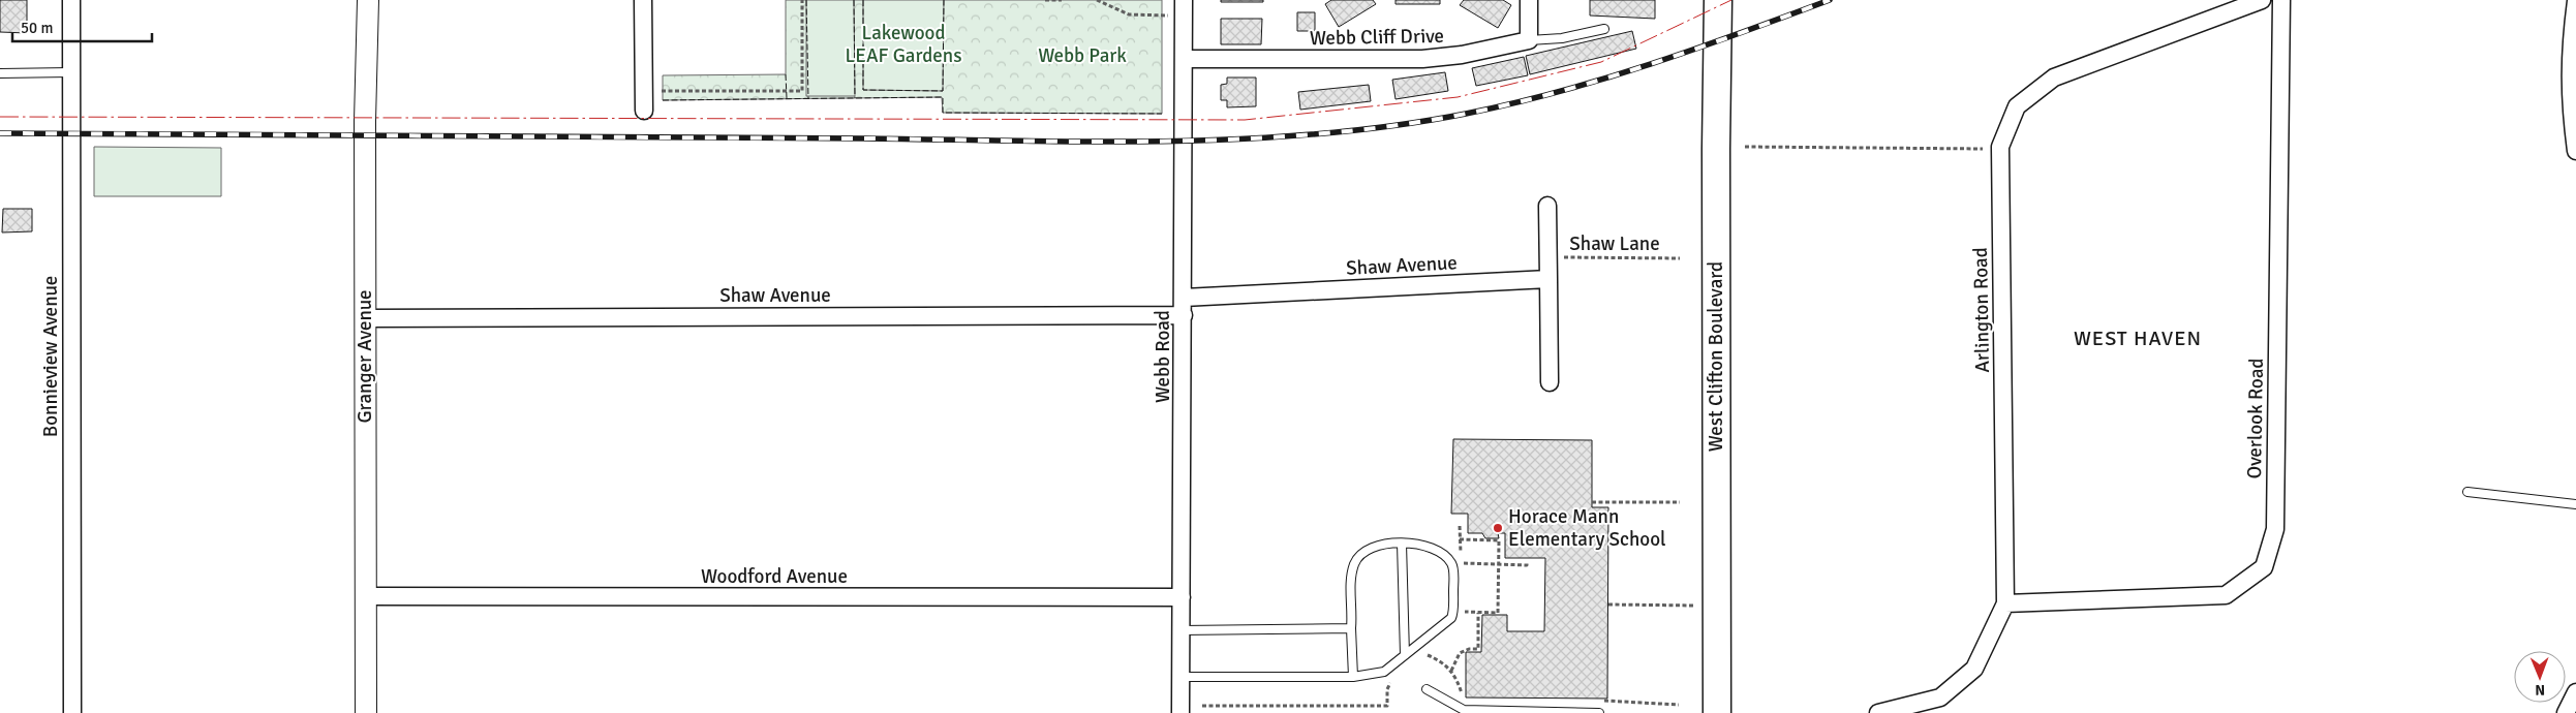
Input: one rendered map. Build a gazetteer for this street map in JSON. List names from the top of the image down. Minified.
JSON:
{"streets":{"main road":["West Clifton Boulevard"],"street":["Webb Cliff Drive","Shaw Avenue","Arlington Road","Bonnieview Avenue","Granger Avenue","Webb Road","Overlook Road","Woodford Avenue"],"path":["Shaw Lane"]},"crossings":[["Webb Cliff Drive","Webb Road"],["Shaw Avenue","Granger Avenue"],["Shaw Avenue","Webb Road"],["Arlington Road","Overlook Road"],["Granger Avenue","Woodford Avenue"],["Webb Road","Woodford Avenue"]],"districts":["WEST HAVEN"],"parks":["Lakewood LEAF Gardens","Webb Park"],"places":["Horace Mann Elementary School"],"scale_bar":"50 m","north":"bottom"}
